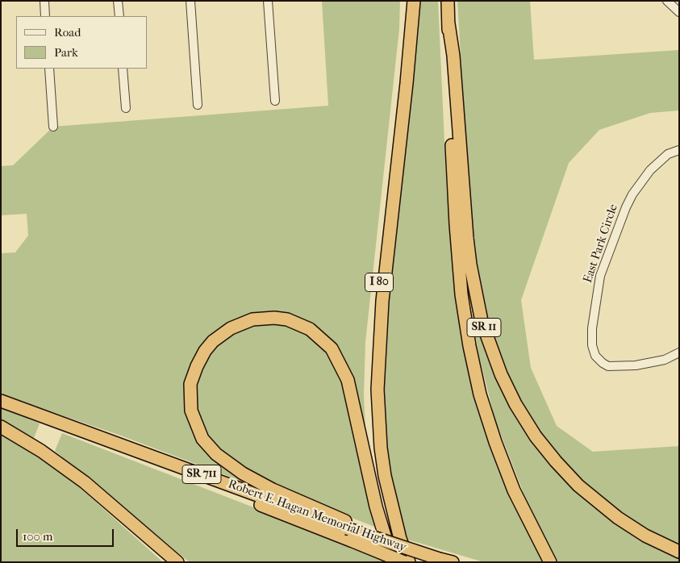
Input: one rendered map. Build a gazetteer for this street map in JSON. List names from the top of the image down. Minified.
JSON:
{"streets":{"highway":["I 80","SR 11","SR 711","Robert E. Hagan Memorial Highway"],"street":["East Park Circle"]},"legend":["Road","Park"],"scale_bar":"100 m"}
